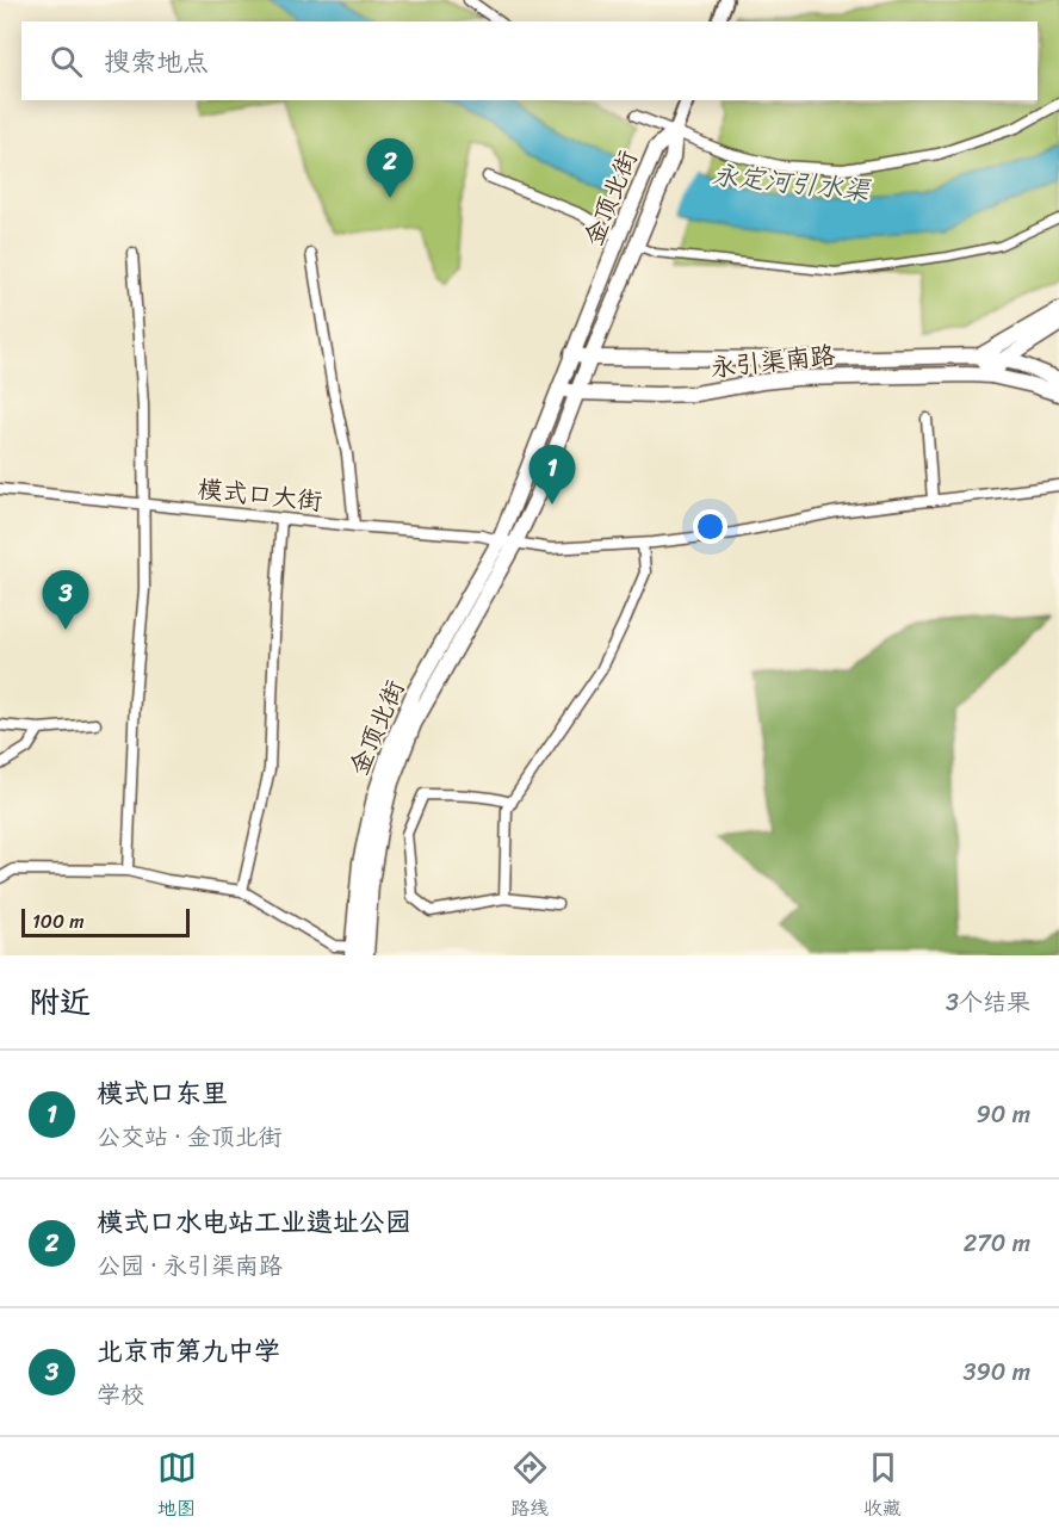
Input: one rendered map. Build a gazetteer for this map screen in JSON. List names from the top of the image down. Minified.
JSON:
{"streets":{"main road":["金顶北街","永引渠南路"],"street":["模式口大街"]},"crossings":[["金顶北街","永引渠南路"],["金顶北街","模式口大街"]],"water":["永定河引水渠"],"scale_bar":"100 m","page":{"search":"搜索地点","pins":["2","1","3"],"scale":"100 m","heading":["附近","3个结果"],"list":[{"mark":"1","name":"模式口东里","note":"公交站 · 金顶北街","value":"90 m"},{"mark":"2","name":"模式口水电站工业遗址公园","note":"公园 · 永引渠南路","value":"270 m"},{"mark":"3","name":"北京市第九中学","note":"学校","value":"390 m"}],"nav":["地图","路线","收藏"]}}
